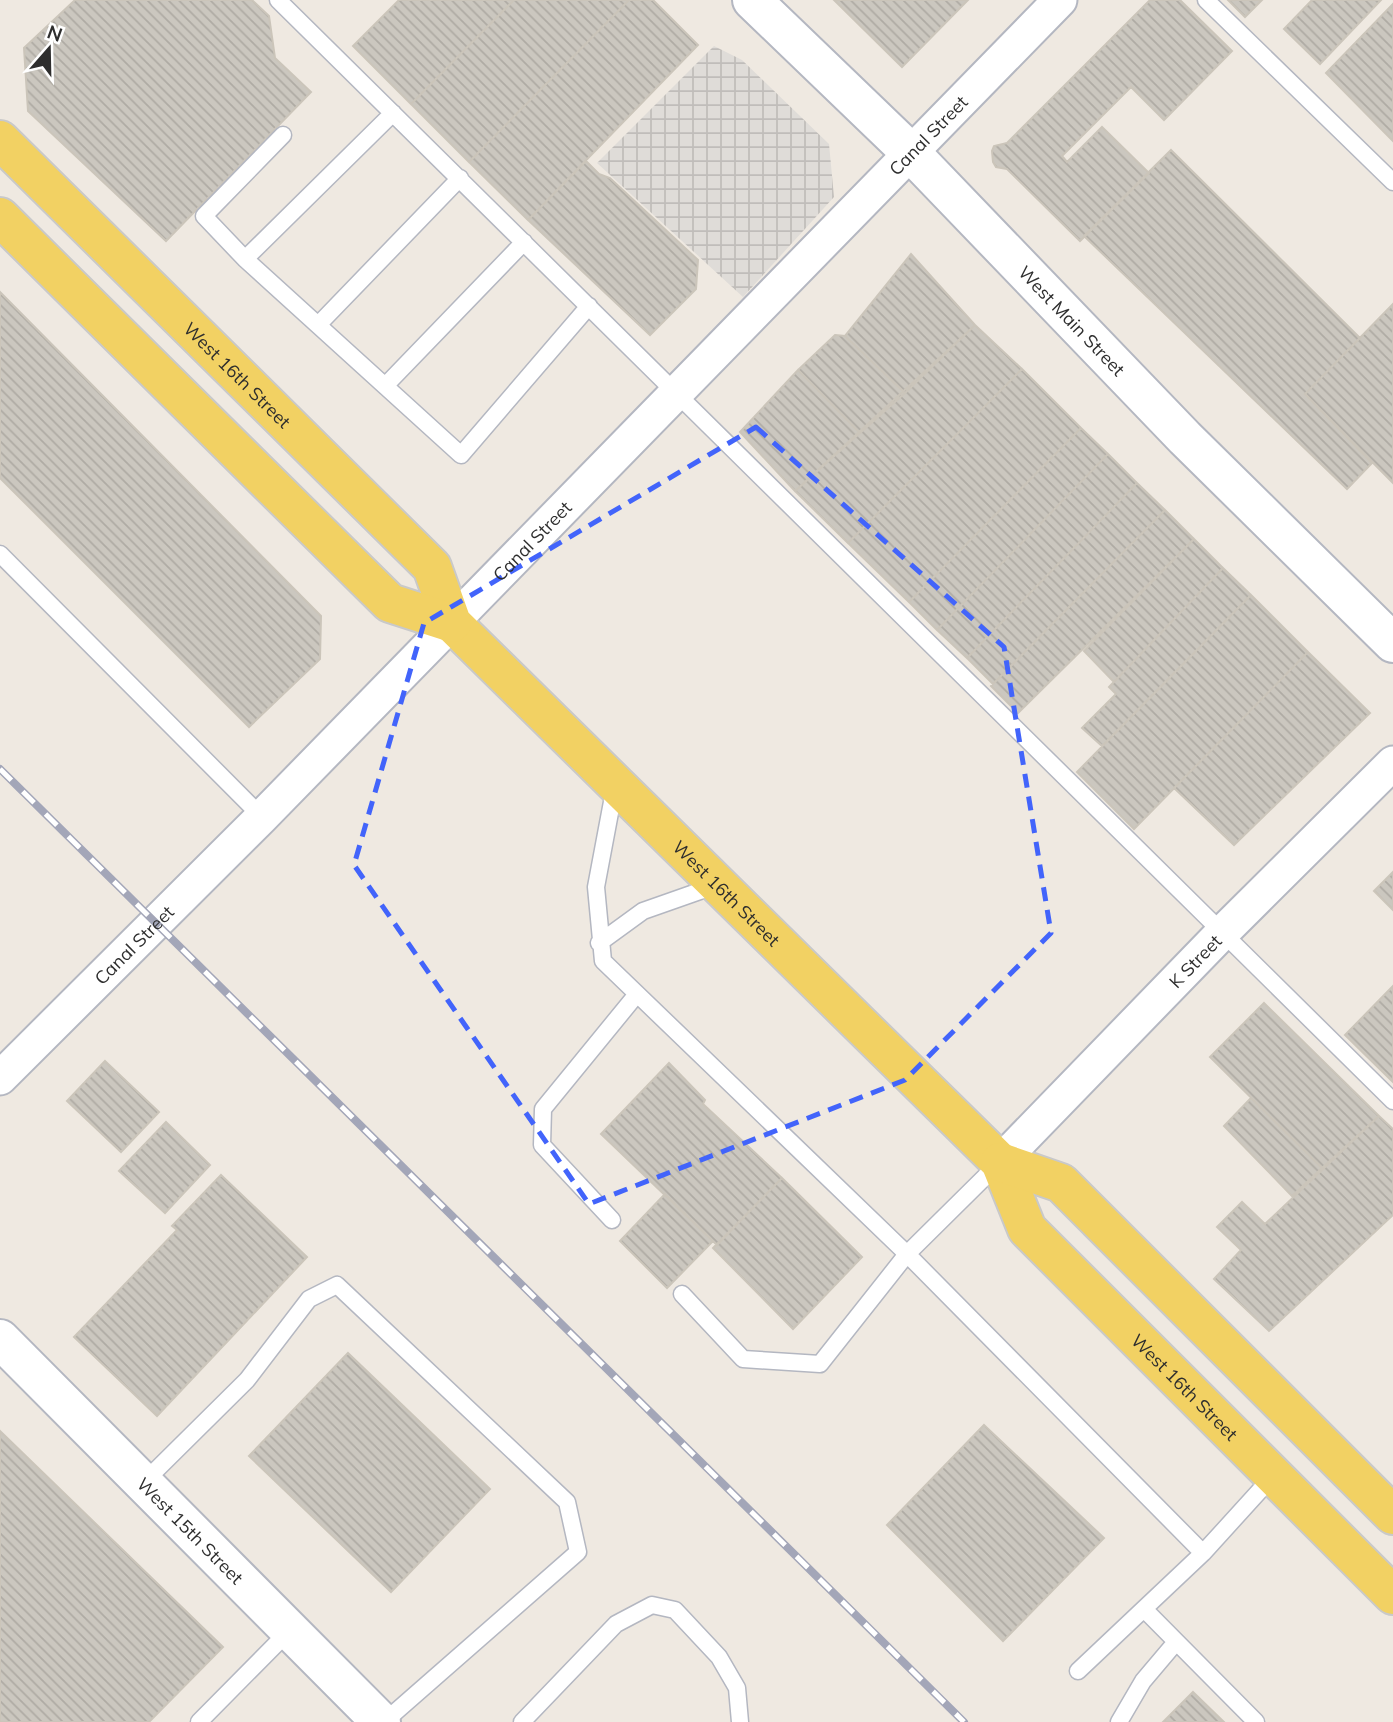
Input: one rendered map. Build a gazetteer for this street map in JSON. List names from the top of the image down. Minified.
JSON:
{"streets":{"main road":["West 16th Street"],"street":["Canal Street","West Main Street","K Street","West 15th Street"]},"crossings":[["Canal Street","West Main Street"],["Canal Street","West 16th Street"],["West 16th Street","K Street"]],"north":"top"}
